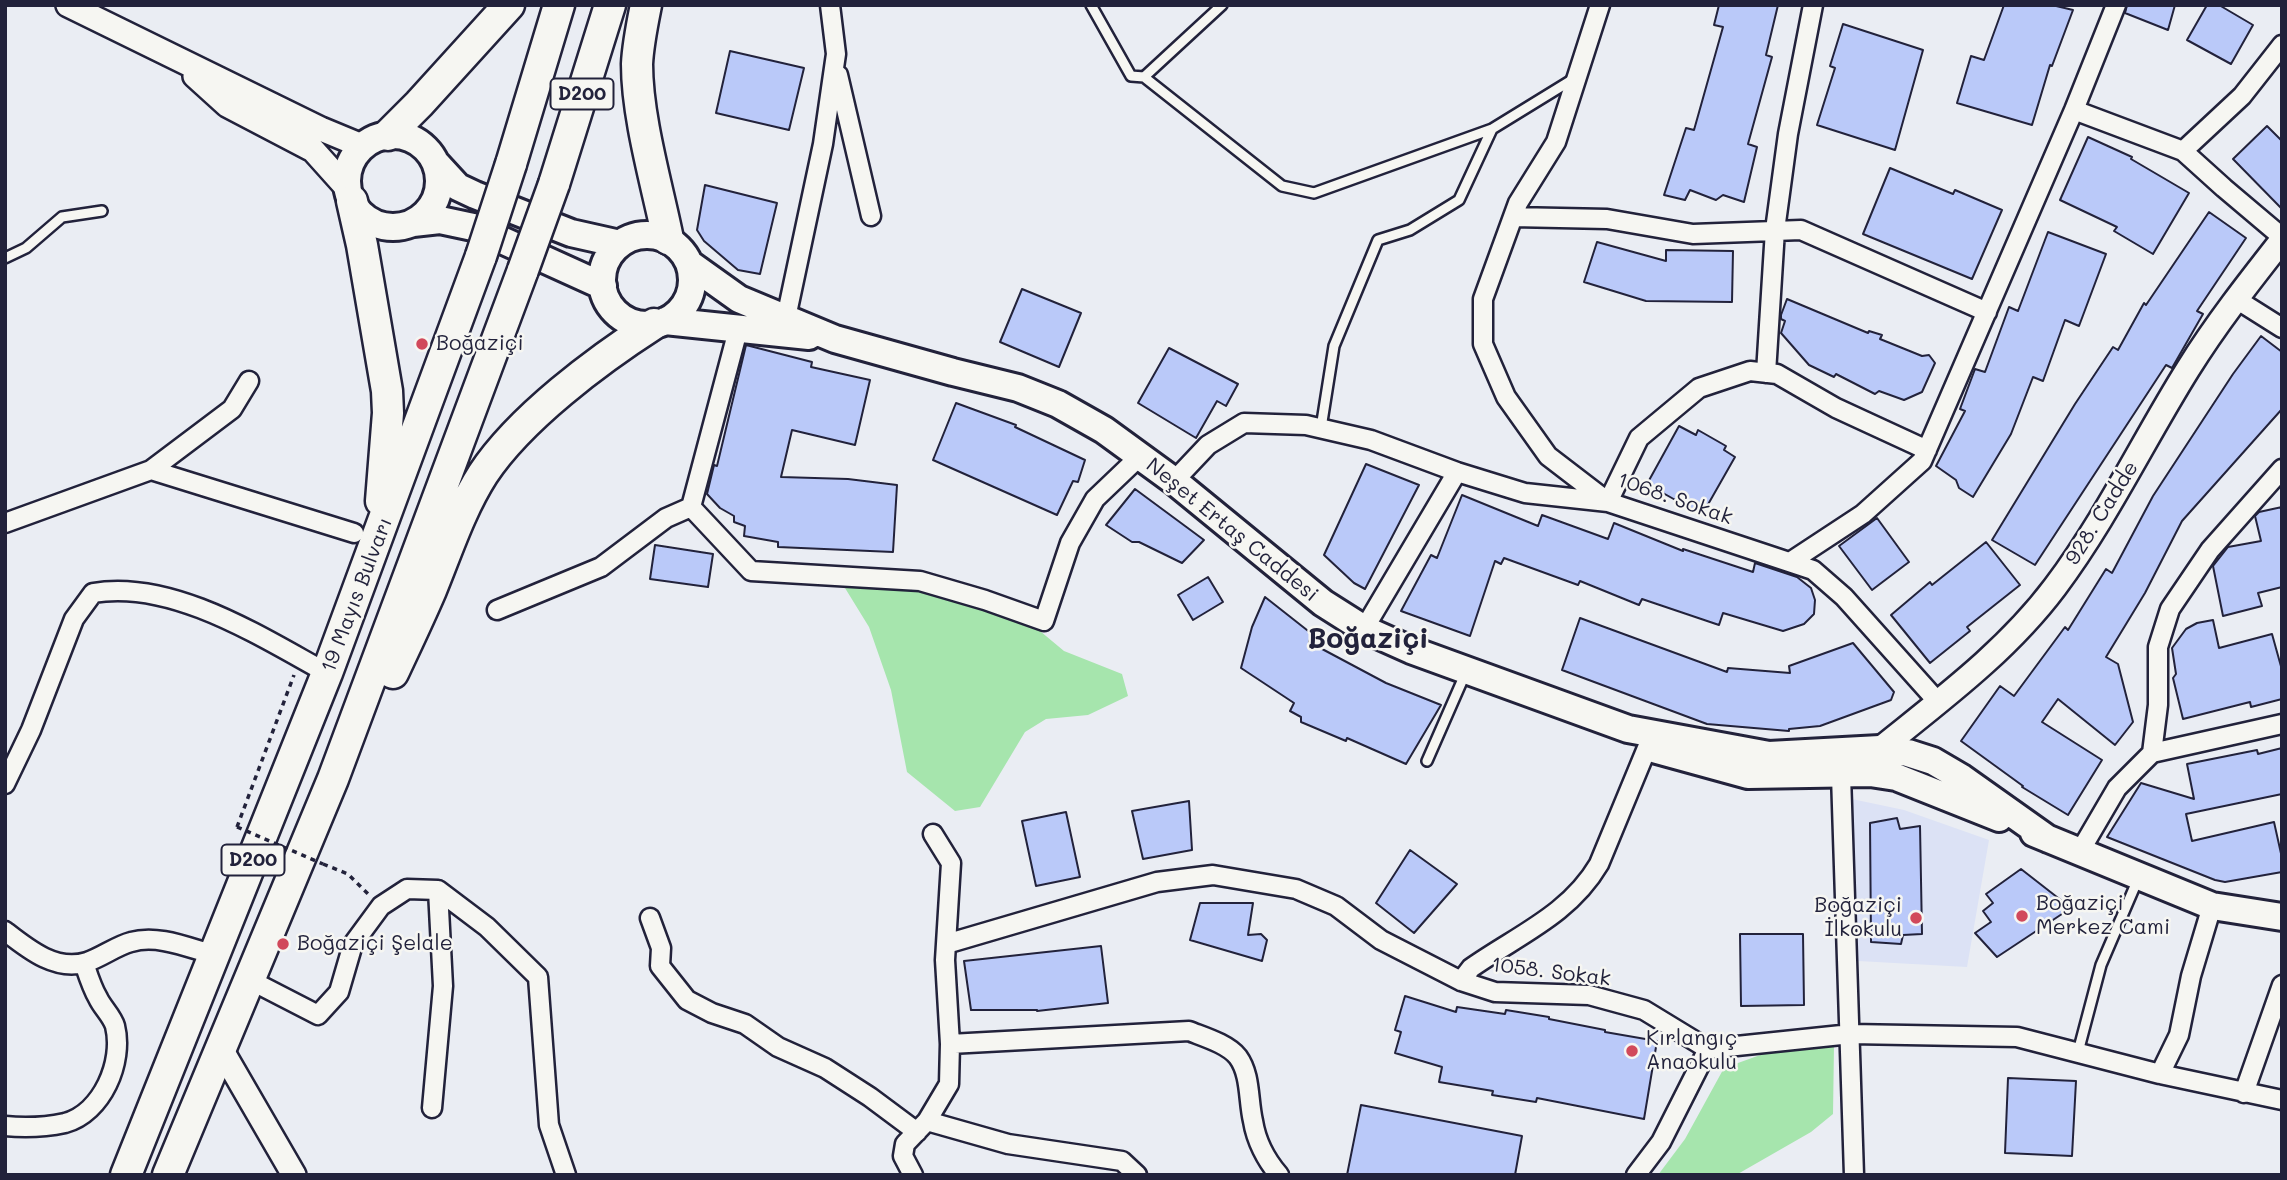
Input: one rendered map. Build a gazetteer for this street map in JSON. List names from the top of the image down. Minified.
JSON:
{"streets":{"highway":["D200","19 Mayıs Bulvarı"],"main road":["Neşet Ertaş Caddesi"],"street":["1068. Sokak","928. Cadde","1058. Sokak"]},"crossings":[["1068. Sokak","928. Cadde"],["928. Cadde","Neşet Ertaş Caddesi"]],"districts":["Boğaziçi"],"places":["Boğaziçi","Boğaziçi Merkez Cami","Boğaziçi İlkokulu","Boğaziçi Şelale","Kırlangıç Anaokulu"]}
